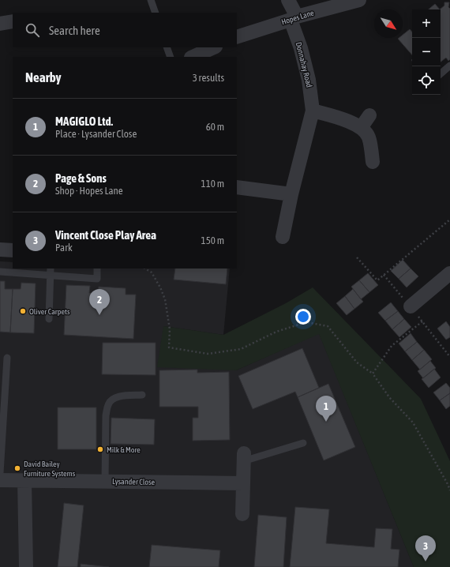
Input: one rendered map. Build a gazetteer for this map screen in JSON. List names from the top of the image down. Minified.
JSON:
{"streets":{"street":["Hopes Lane","Donnahay Road","Lysander Close"]},"crossings":[["Hopes Lane","Donnahay Road"]],"places":["Oliver Carpets","Milk & More","David Bailey Furniture Systems"],"north":"bottom right","page":{"map_buttons":["+","−"],"search":"Search here","heading":["Nearby","3 results"],"list":[{"mark":"1","name":"MAGIGLO Ltd.","note":"Place · Lysander Close","value":"60 m"},{"mark":"2","name":"Page & Sons","note":"Shop · Hopes Lane","value":"110 m"},{"mark":"3","name":"Vincent Close Play Area","note":"Park","value":"150 m"}],"pins":["2","1","3"]}}
